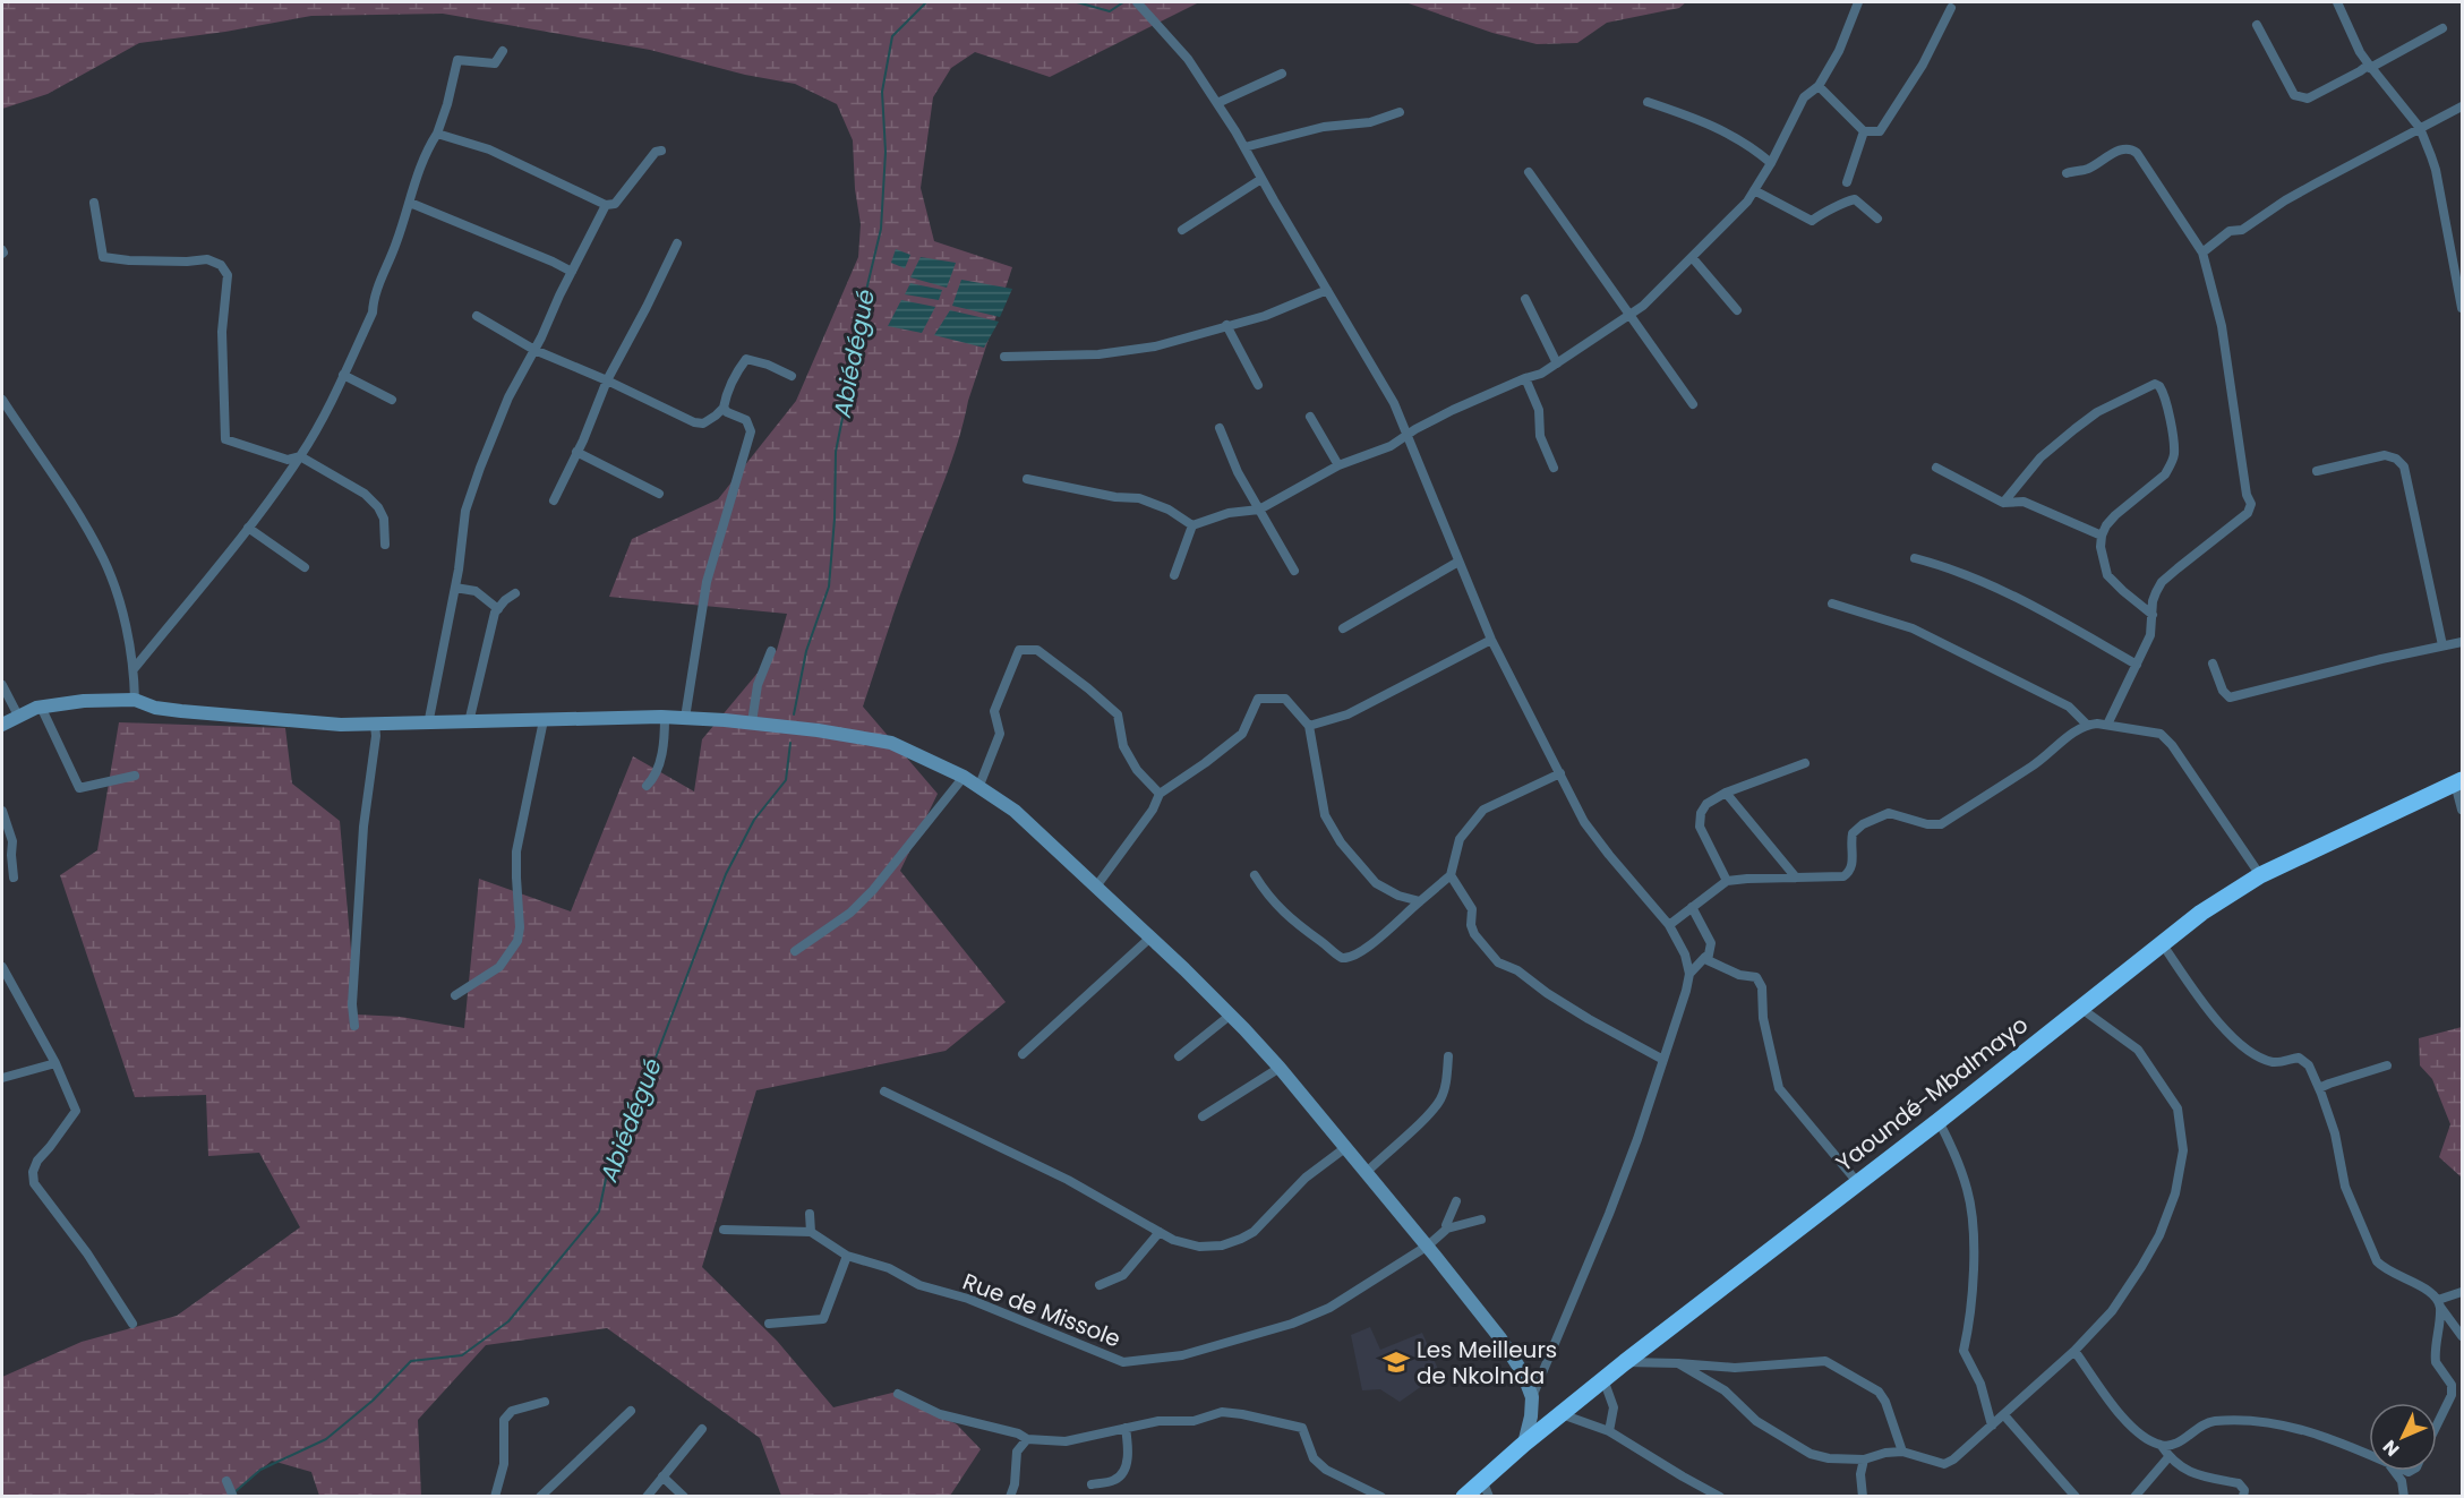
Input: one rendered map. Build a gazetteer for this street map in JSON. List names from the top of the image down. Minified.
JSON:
{"streets":{"highway":["Yaoundé-Mbalmayo"],"street":["Rue de Missole"]},"water":["Abiédégué"],"places":{"school or university":["Les Meilleurs de Nkolnda"]},"north":"bottom left"}
